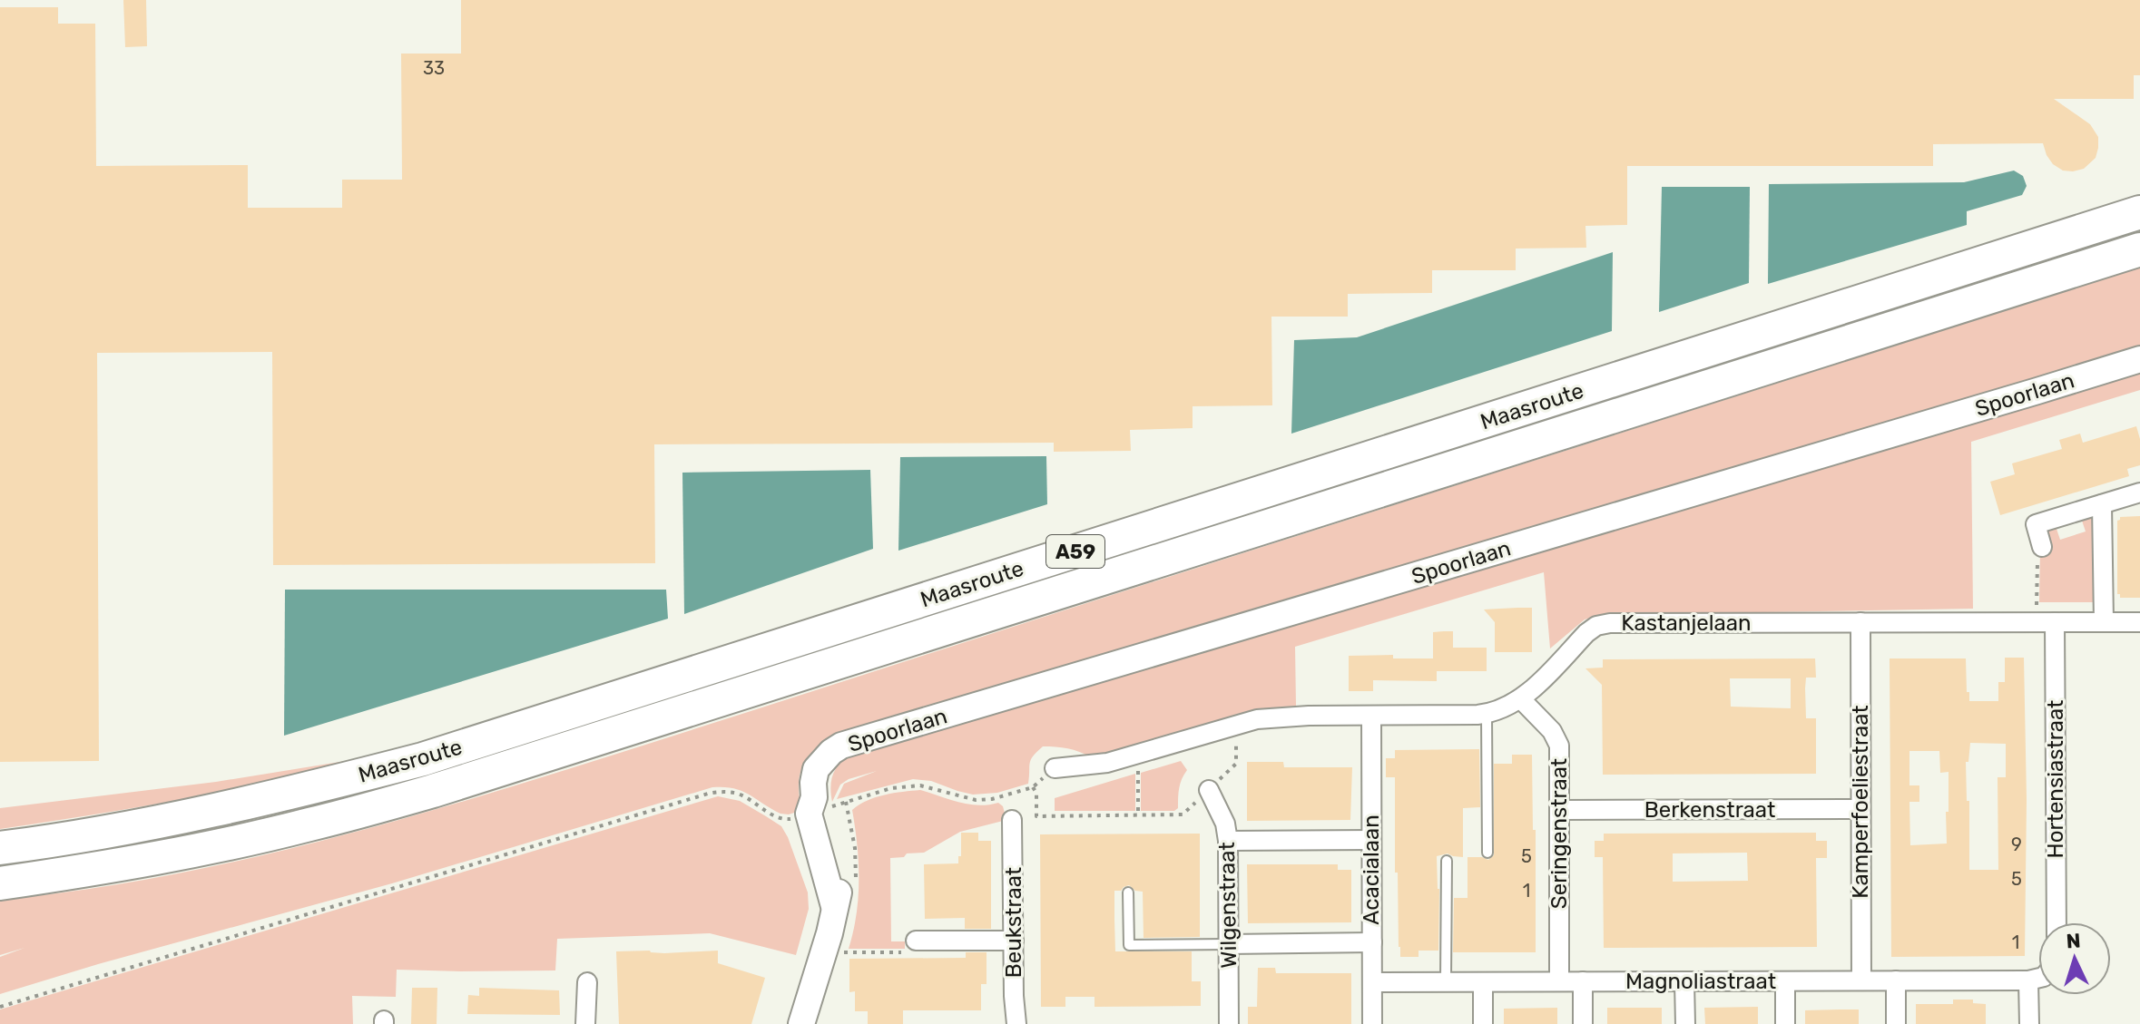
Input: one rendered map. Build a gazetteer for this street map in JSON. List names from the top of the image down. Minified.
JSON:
{"streets":{"highway":["Maasroute","A59"],"main road":["Spoorlaan"],"street":["Kastanjelaan","Hortensiastraat","Kamperfoeliestraat","Berkenstraat","Seringenstraat","Acacialaan","Wilgenstraat","Beukstraat","Magnoliastraat"]},"crossings":[["Kastanjelaan","Hortensiastraat"],["Kastanjelaan","Kamperfoeliestraat"],["Kastanjelaan","Seringenstraat"],["Kastanjelaan","Acacialaan"],["Kamperfoeliestraat","Berkenstraat"],["Kamperfoeliestraat","Magnoliastraat"],["Berkenstraat","Seringenstraat"],["Seringenstraat","Magnoliastraat"],["Acacialaan","Magnoliastraat"]],"house_numbers":["33","9","5","5","1","1"],"north":"top"}
